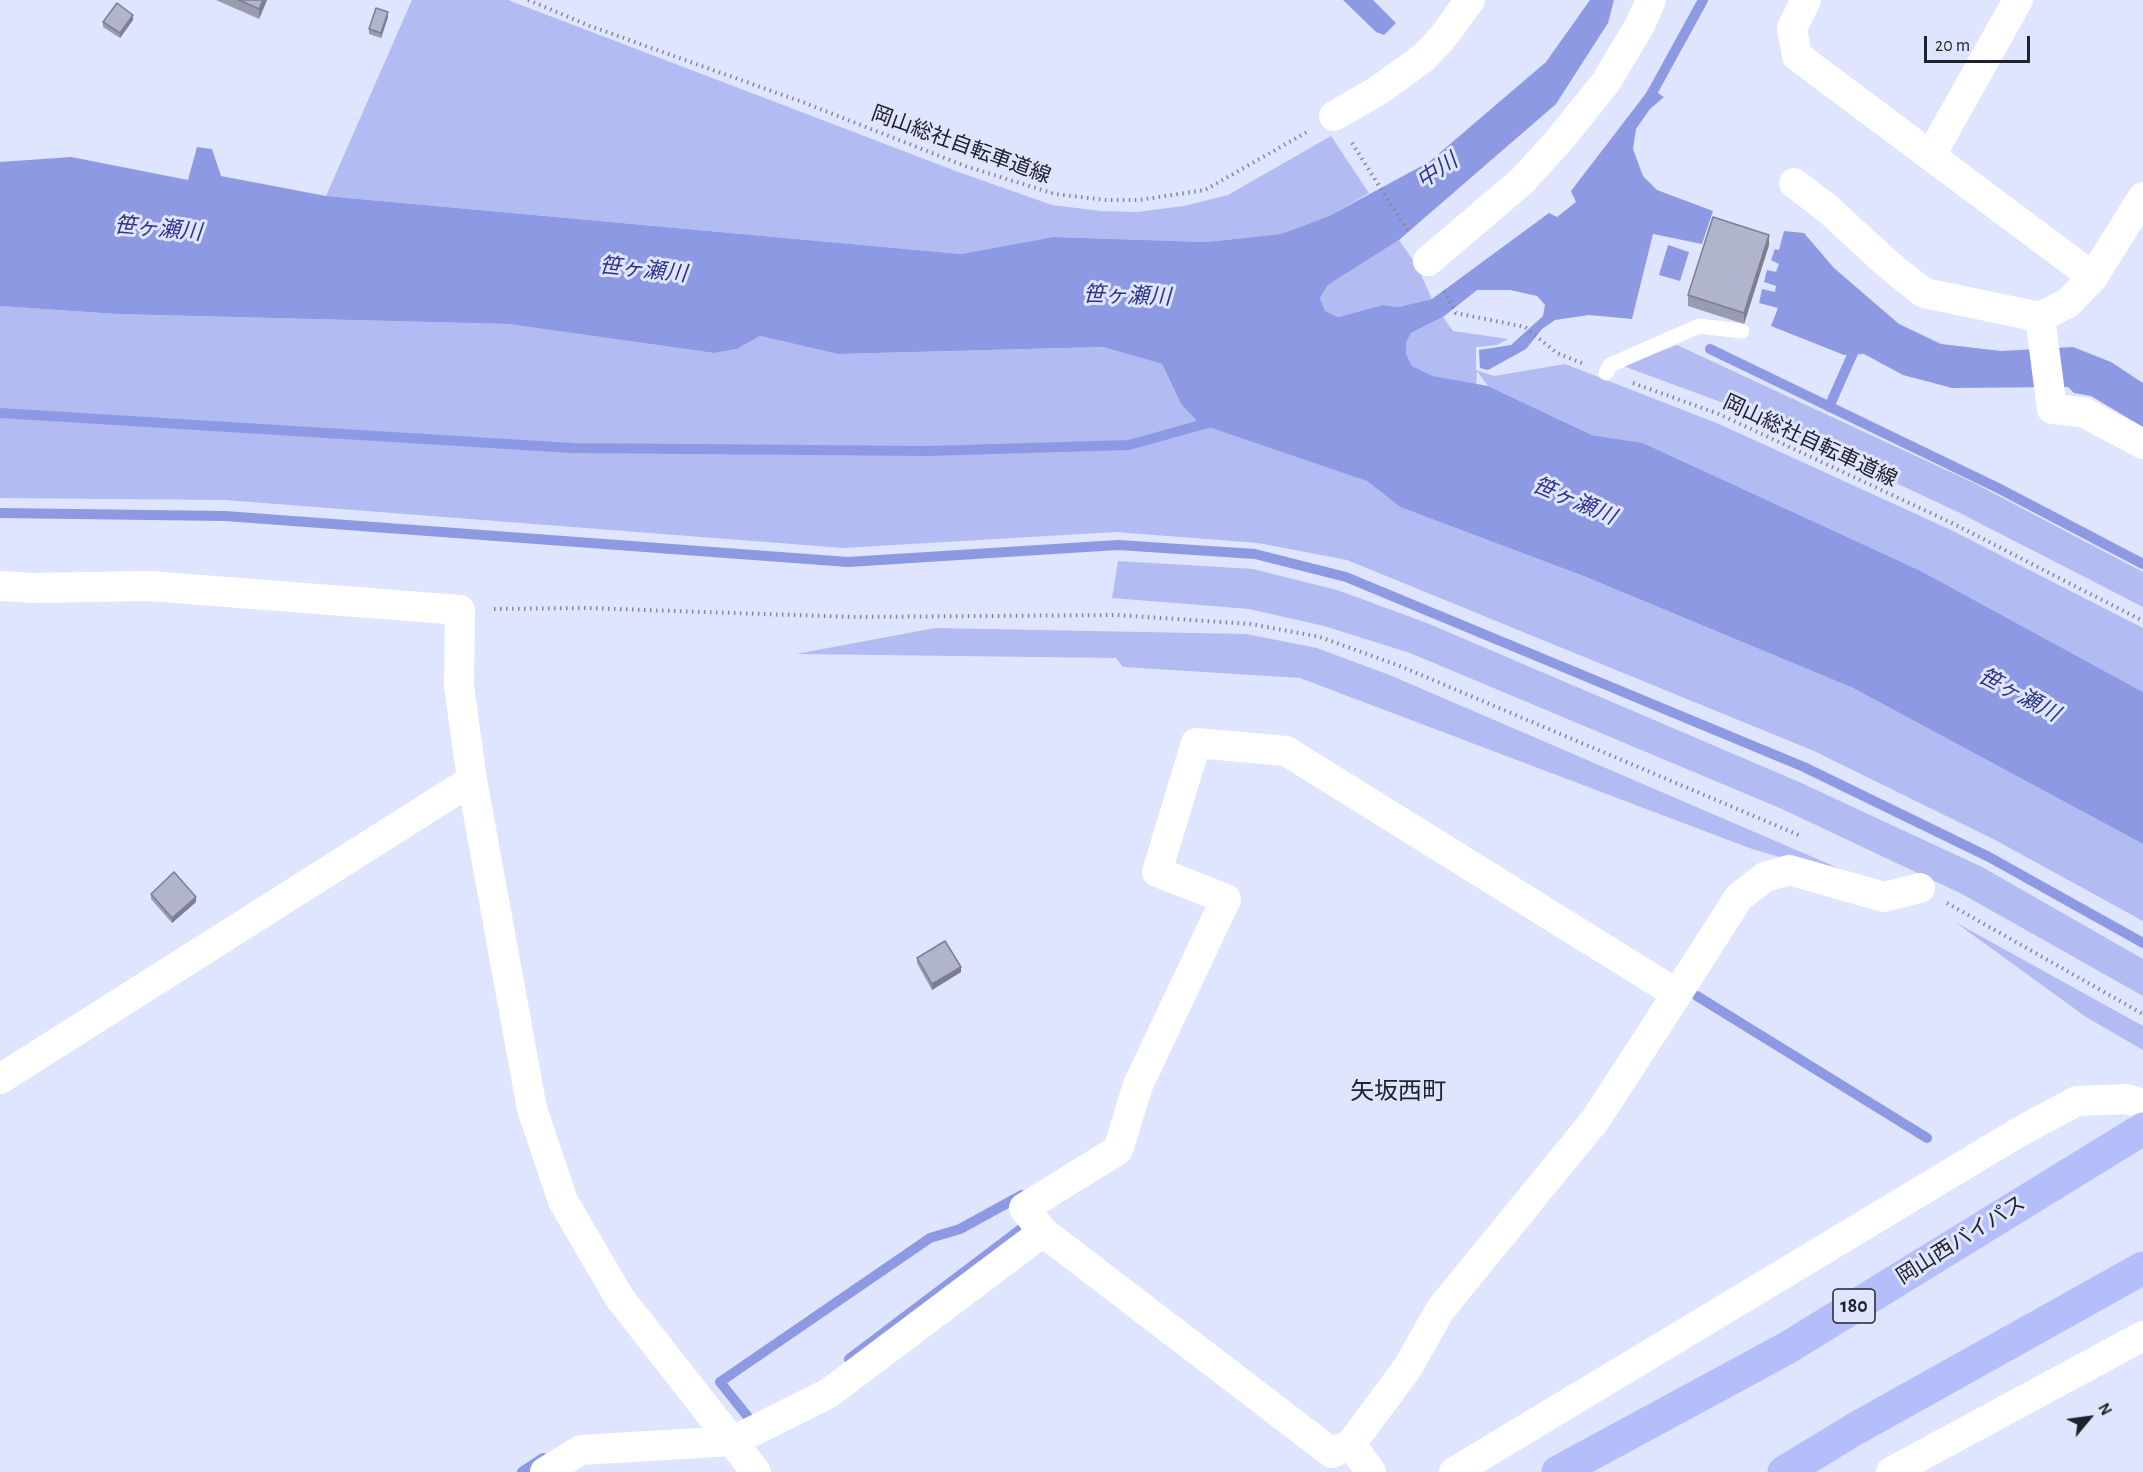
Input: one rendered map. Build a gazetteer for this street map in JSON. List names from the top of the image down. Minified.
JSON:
{"streets":{"highway":["岡山西バイパス","180"],"path":["岡山総社自転車道線"]},"districts":["矢坂西町"],"water":["中川","笹ヶ瀬川"],"scale_bar":"20 m","north":"top right"}
